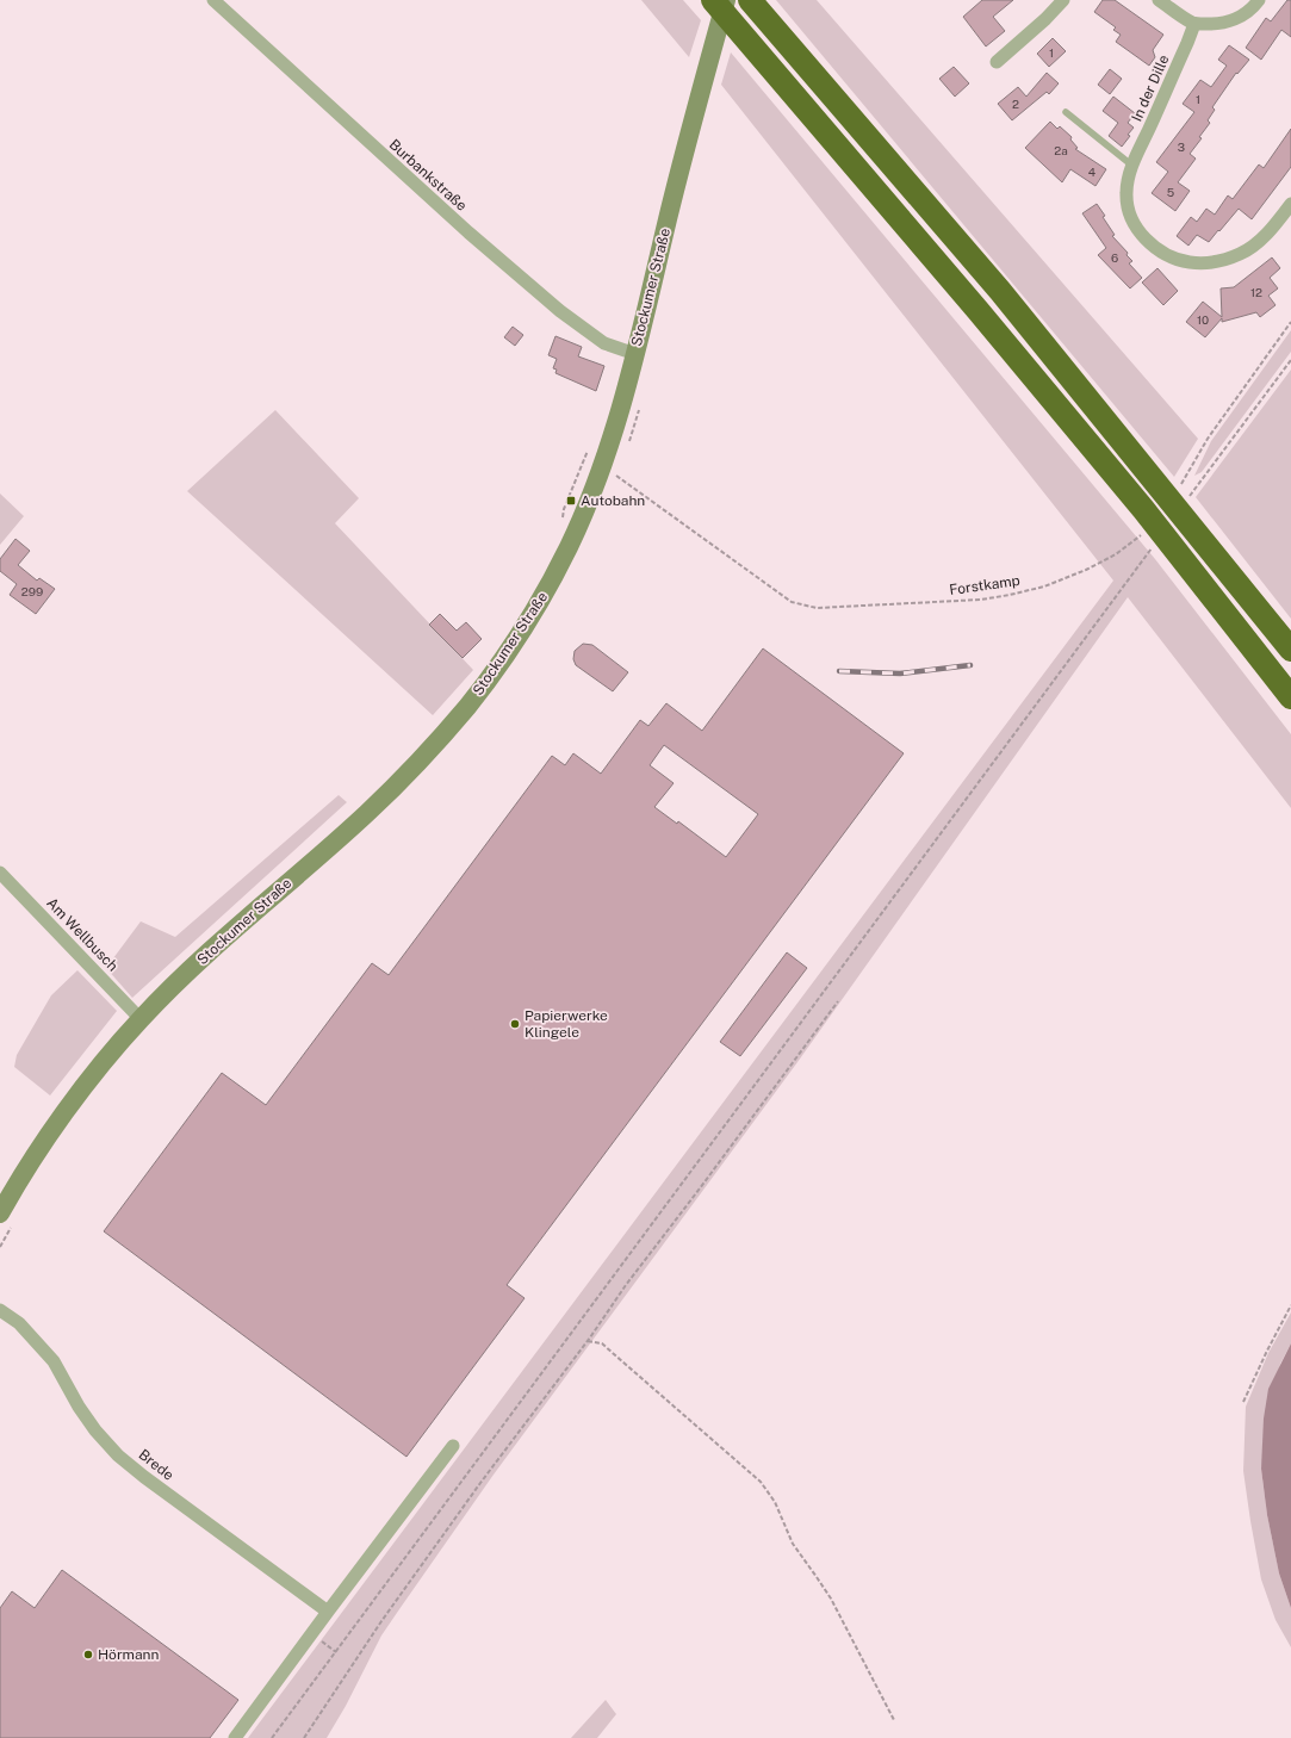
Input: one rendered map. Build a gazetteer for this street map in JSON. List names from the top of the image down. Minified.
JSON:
{"streets":{"main road":["Stockumer Straße"],"street":["In der Dille","Burbankstraße","Am Wellbusch","Brede"],"path":["Forstkamp"]},"crossings":[["Burbankstraße","Stockumer Straße"],["Stockumer Straße","Forstkamp"],["Stockumer Straße","Am Wellbusch"]],"places":{"transit":["Autobahn"],"other":["Papierwerke Klingele","Hörmann"]},"house_numbers":["1","1","2","3","2a","4","5","6","12","10","299"]}
